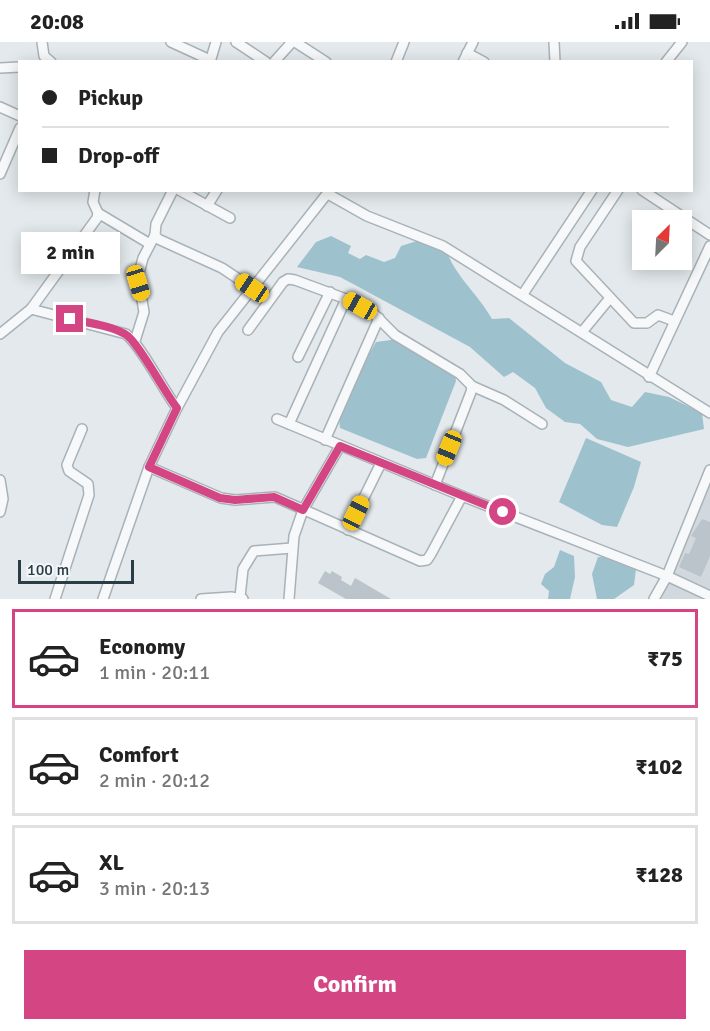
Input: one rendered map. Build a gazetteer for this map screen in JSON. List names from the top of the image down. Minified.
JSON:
{"scale_bar":"100 m","north":"top right","page":{"status":"20:08","banner":["Pickup","Drop-off"],"bubble":"2 min","scale":"100 m","list":[{"name":"Economy","note":"1 min · 20:11","value":"₹75"},{"name":"Comfort","note":"2 min · 20:12","value":"₹102"},{"name":"XL","note":"3 min · 20:13","value":"₹128"}],"buttons":"Confirm"}}
